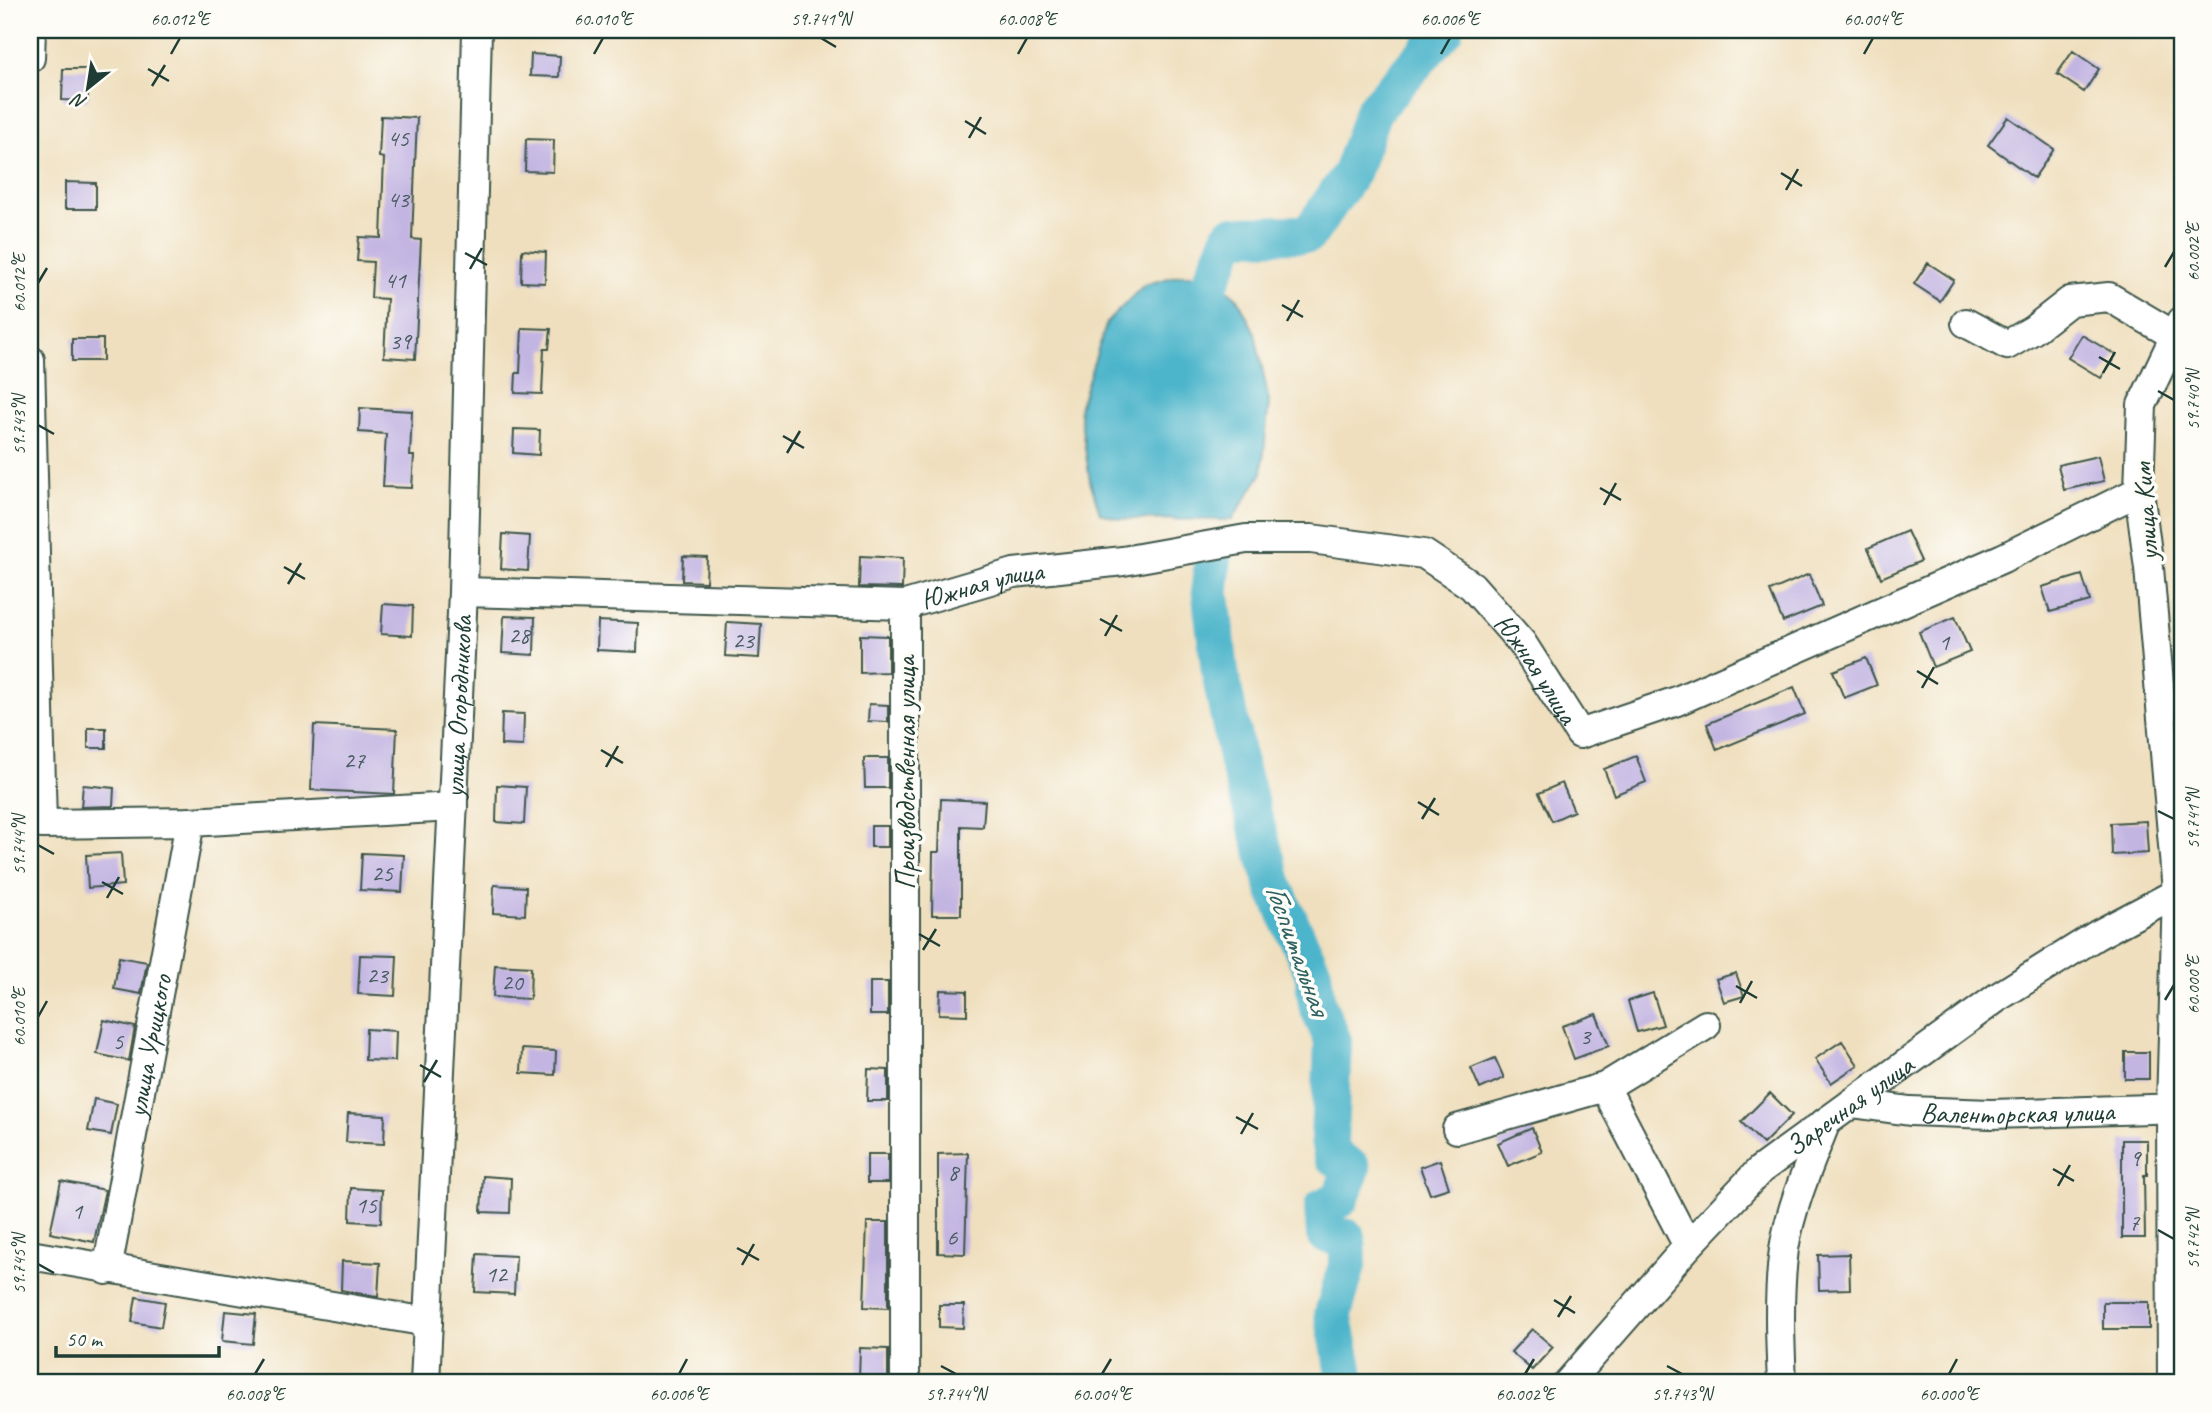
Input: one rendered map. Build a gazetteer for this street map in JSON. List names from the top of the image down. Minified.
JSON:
{"streets":{"street":["улица Ким","Южная улица","улица Огородникова","Производственная улица","улица Урицкого","Заречная улица","Валенторская улица"]},"crossings":[["улица Ким","Южная улица"],["улица Ким","Заречная улица"],["улица Ким","Валенторская улица"],["Южная улица","Производственная улица"],["Заречная улица","Валенторская улица"]],"water":["Госпитальная"],"house_numbers":["45","43","41","39","28","23","1","27","25","23","20","3","5","9","8","15","1","7","6","12"],"scale_bar":"50 m","north":"bottom left","coordinates":["60.012°E","60.010°E","59.741°N","60.008°E","60.006°E","60.004°E","60.002°E","59.740°N","59.743°N","59.744°N","60.000°E","59.742°N","59.745°N"]}
